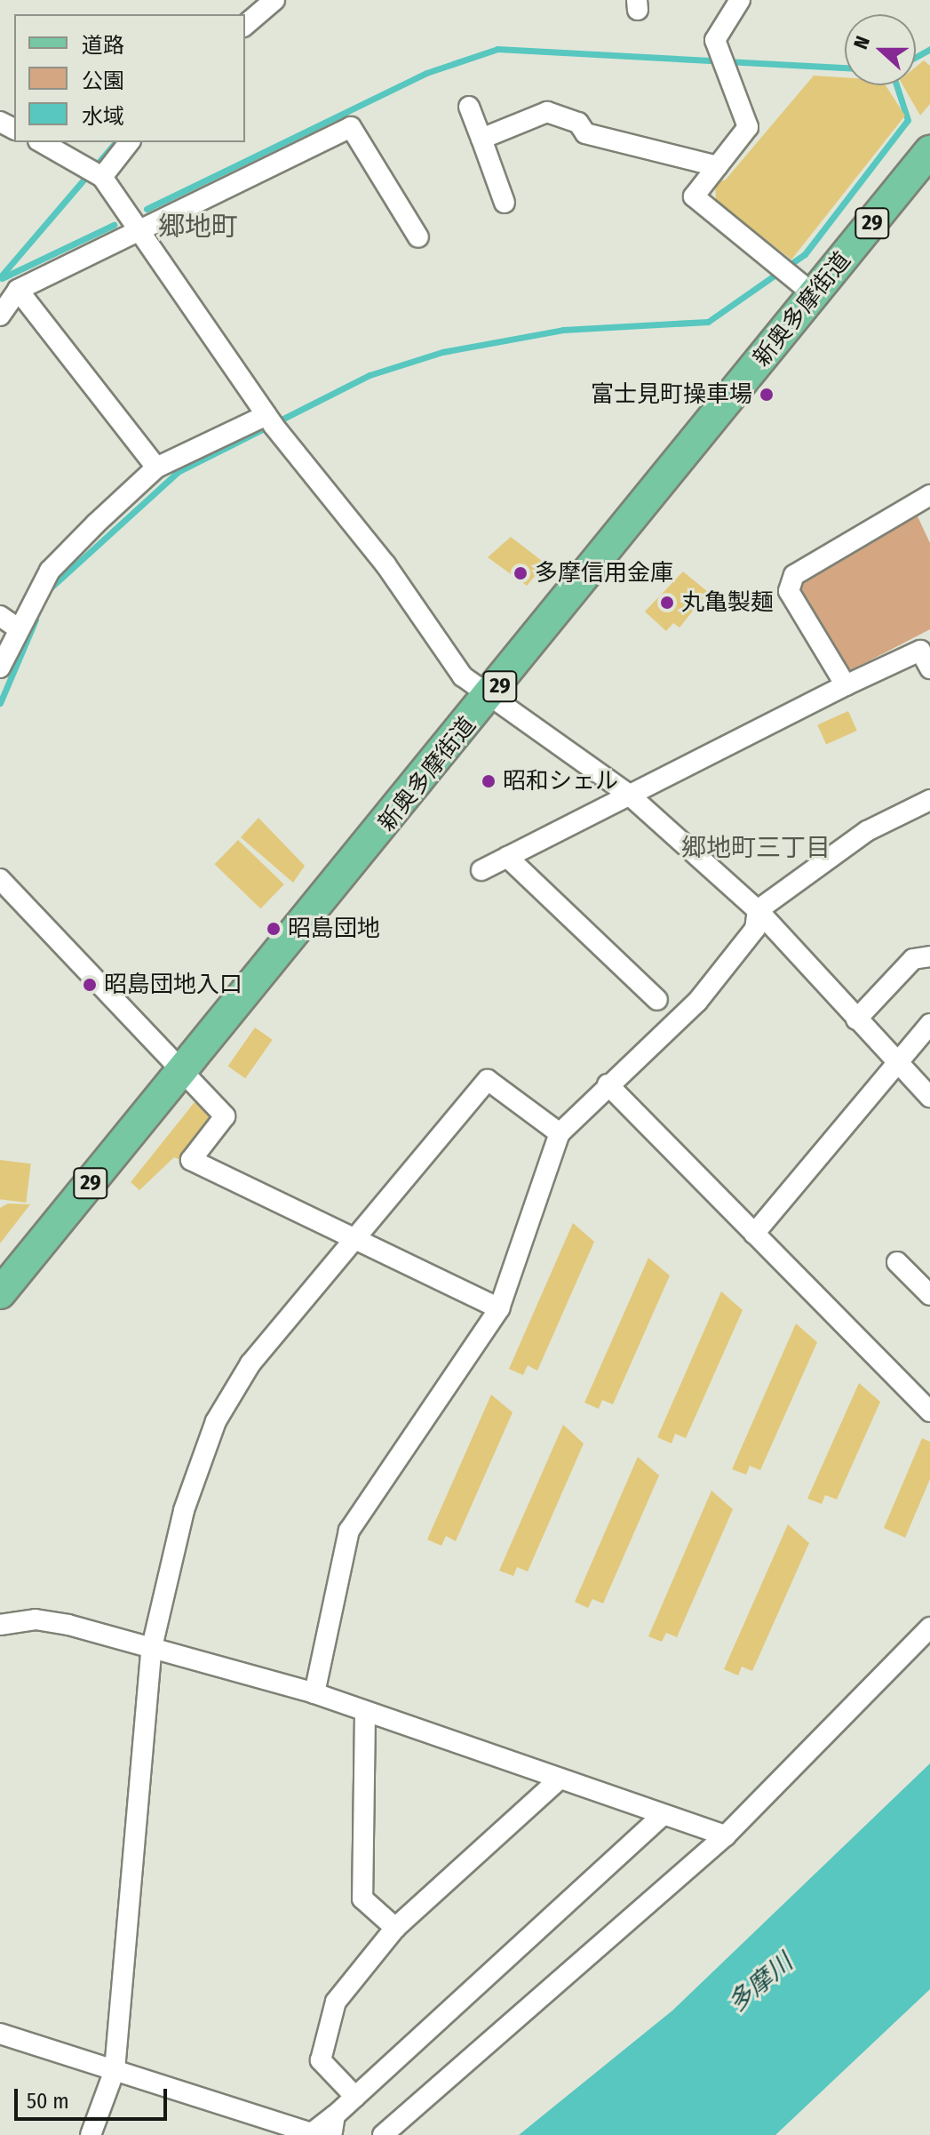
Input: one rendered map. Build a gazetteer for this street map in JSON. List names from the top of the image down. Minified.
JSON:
{"streets":{"main road":["29","新奥多摩街道"]},"districts":["郷地町","郷地町三丁目"],"water":["多摩川"],"places":["富士見町操車場","多摩信用金庫","丸亀製麺","昭和シェル","昭島団地","昭島団地入口"],"legend":["道路","公園","水域"],"scale_bar":"50 m","north":"left"}
